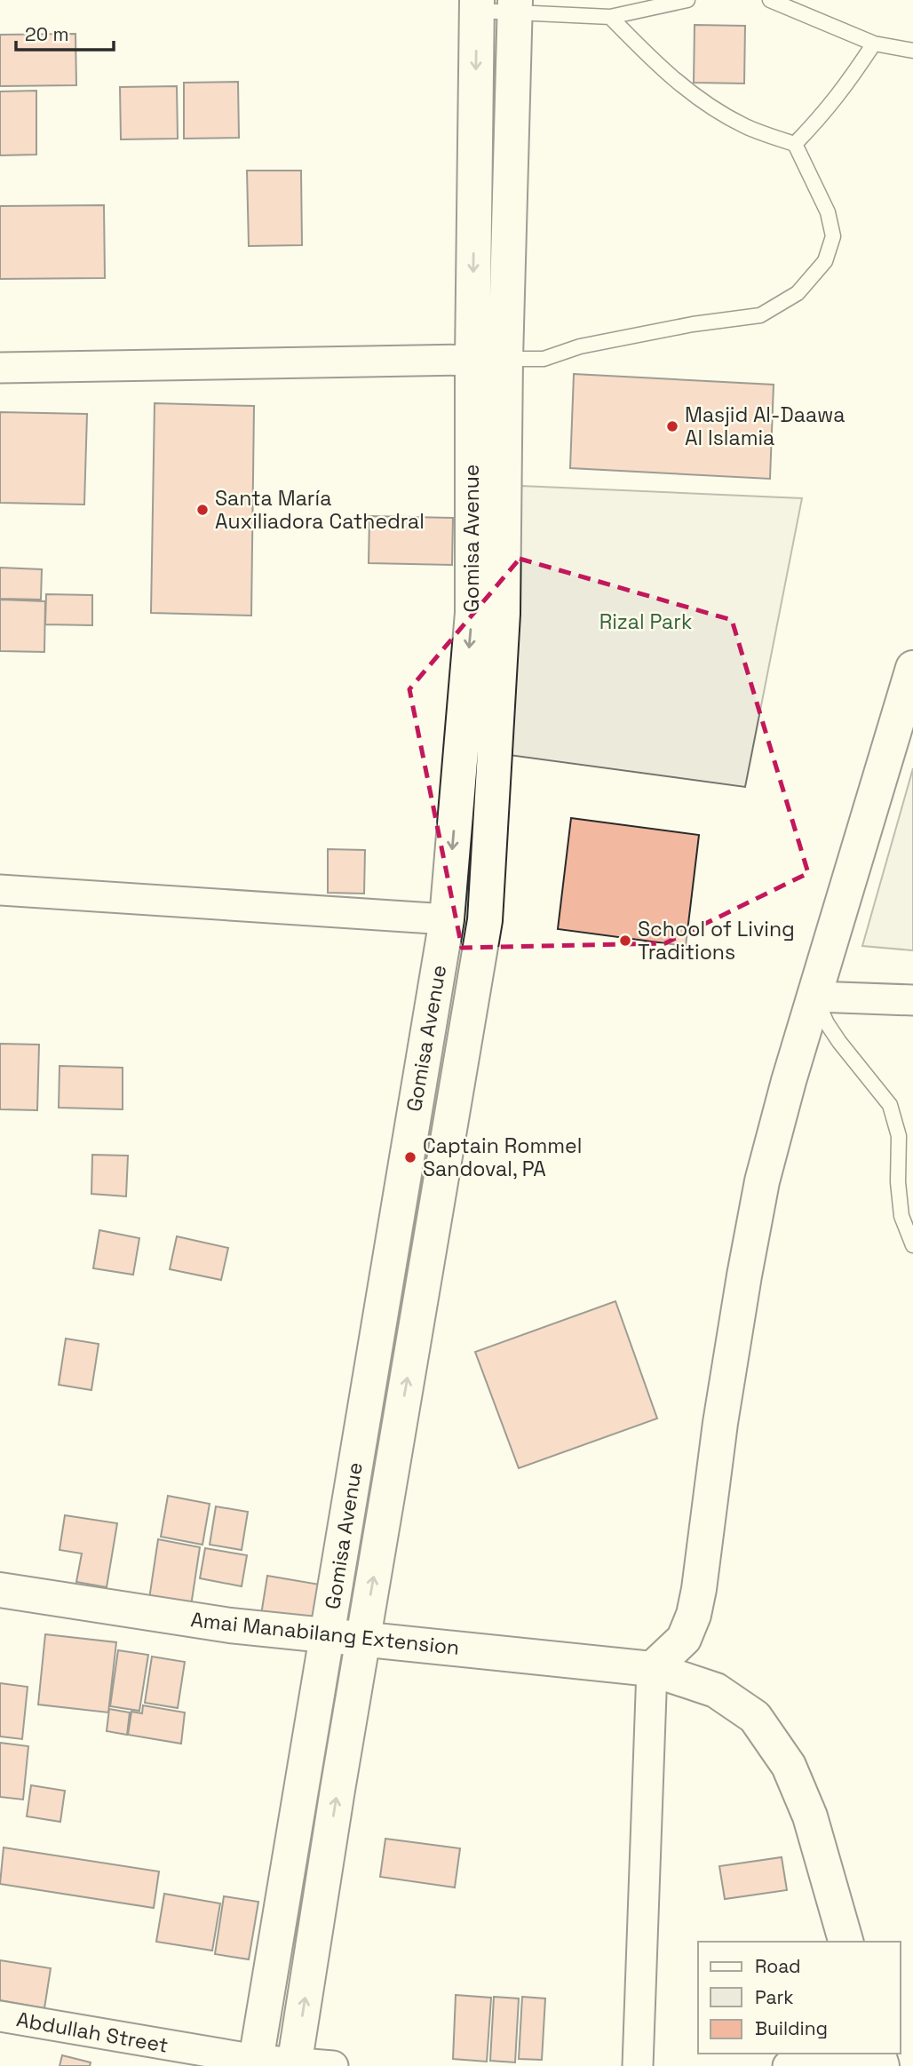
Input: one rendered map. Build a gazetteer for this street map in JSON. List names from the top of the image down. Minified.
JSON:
{"streets":{"main road":["Gomisa Avenue","Amai Manabilang Extension"],"street":["Abdullah Street"]},"crossings":[["Gomisa Avenue","Amai Manabilang Extension"],["Gomisa Avenue","Abdullah Street"]],"parks":["Rizal Park"],"places":["Masjid Al-Daawa Al Islamia","Santa María Auxiliadora Cathedral","School of Living Traditions","Captain Rommel Sandoval, PA"],"legend":["Road","Park","Building"],"scale_bar":"20 m"}
